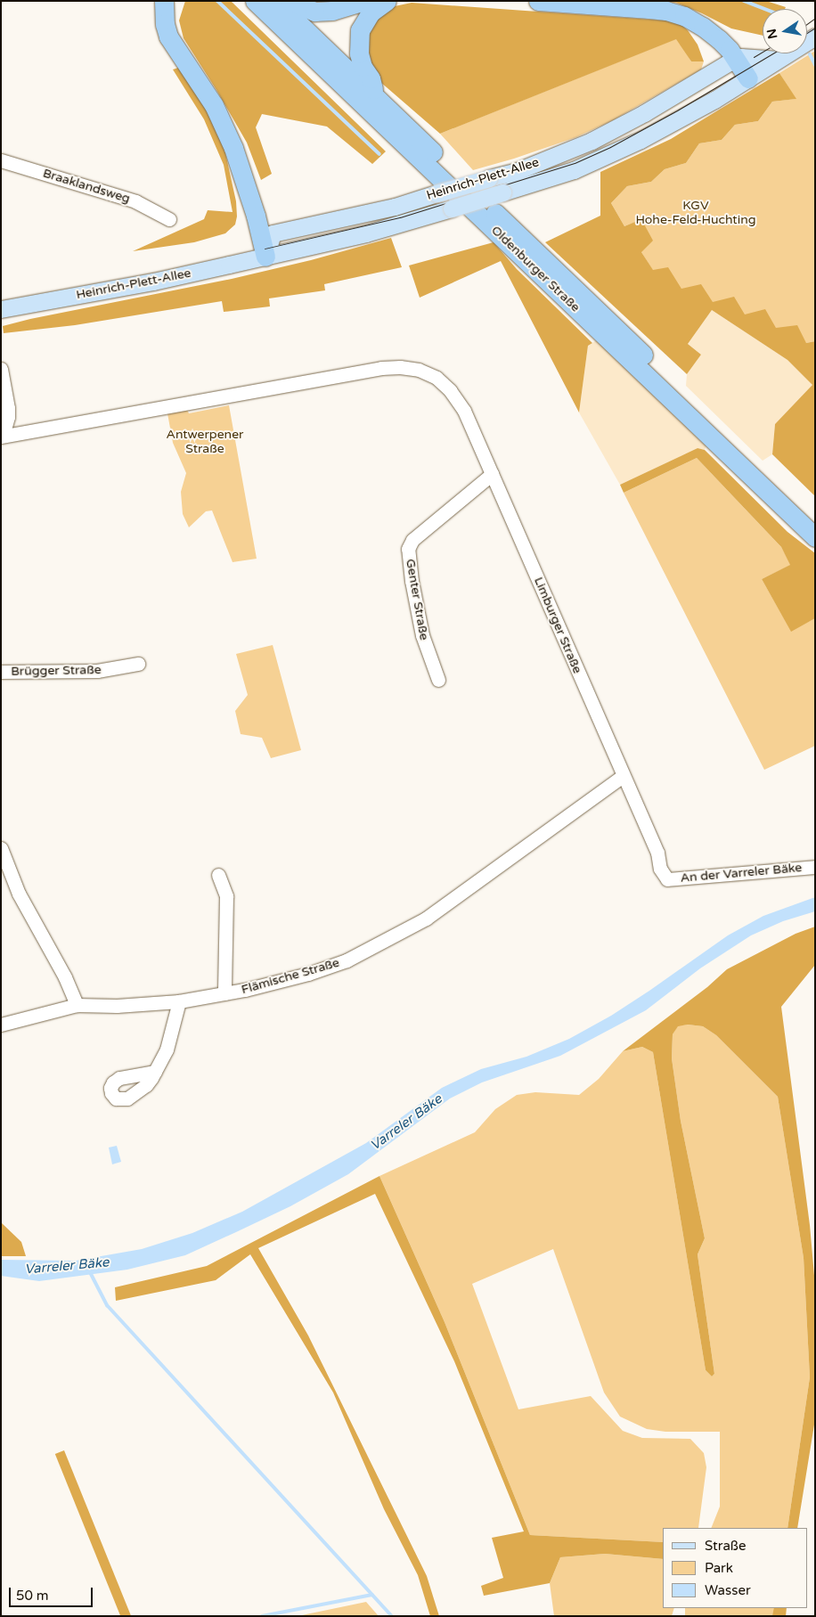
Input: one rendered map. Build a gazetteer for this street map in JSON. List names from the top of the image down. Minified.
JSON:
{"streets":{"highway":["Oldenburger Straße"],"main road":["Heinrich-Plett-Allee"],"street":["Braaklandsweg","Genter Straße","Limburger Straße","Brügger Straße","An der Varreler Bäke","Flämische Straße"]},"crossings":[["Genter Straße","Limburger Straße"],["Limburger Straße","An der Varreler Bäke"],["Limburger Straße","Flämische Straße"]],"water":["Varreler Bäke"],"parks":["KGV Hohe-Feld-Huchting","Antwerpener Straße"],"legend":["Straße","Park","Wasser"],"scale_bar":"50 m","north":"left"}
